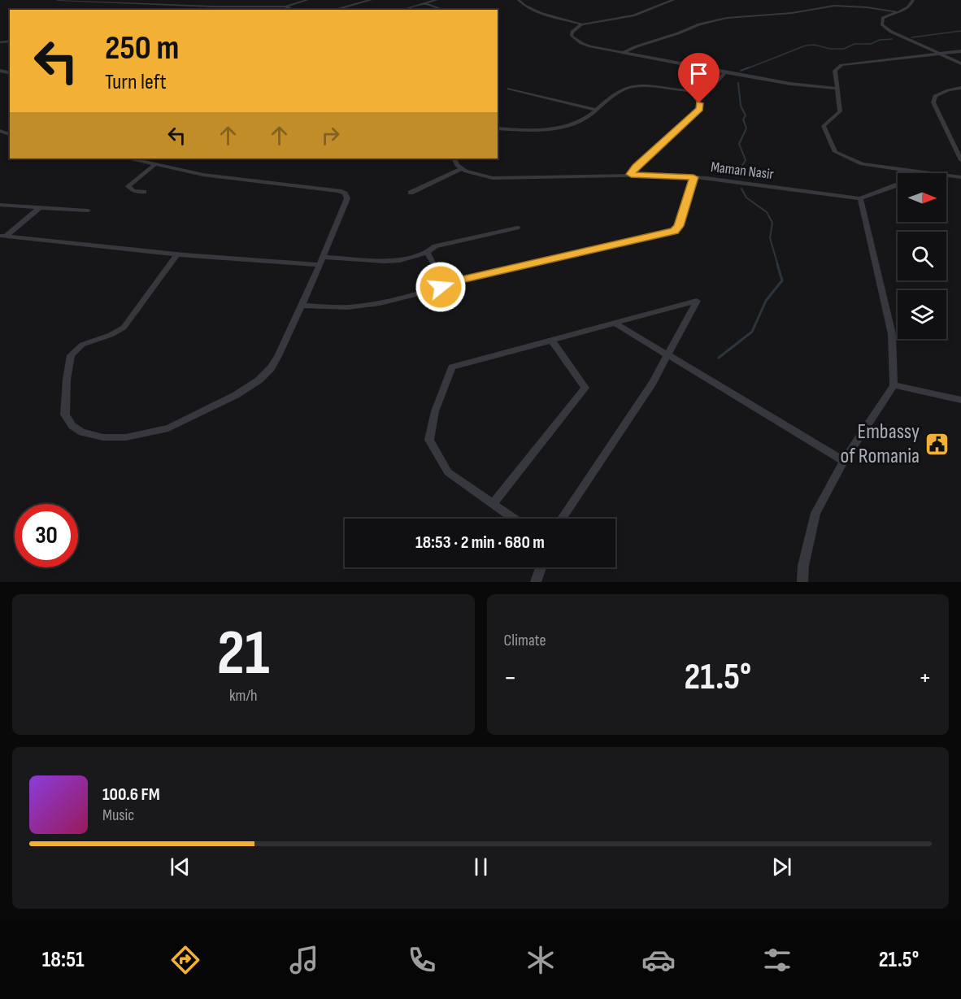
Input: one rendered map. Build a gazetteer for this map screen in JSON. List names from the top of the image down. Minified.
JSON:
{"streets":{"street":["Maman Nasir"]},"places":{"public building":["Embassy of Romania"]},"north":"right","page":{"turn":["250 m","Turn left"],"limit":"30","trip":"18:53 · 2 min · 680 m","tile":[["21","km/h"],"Climate"],"heat":["−","21.5°","+"],"song":["100.6 FM","Music"],"tabs":["18:51","21.5°"]}}
